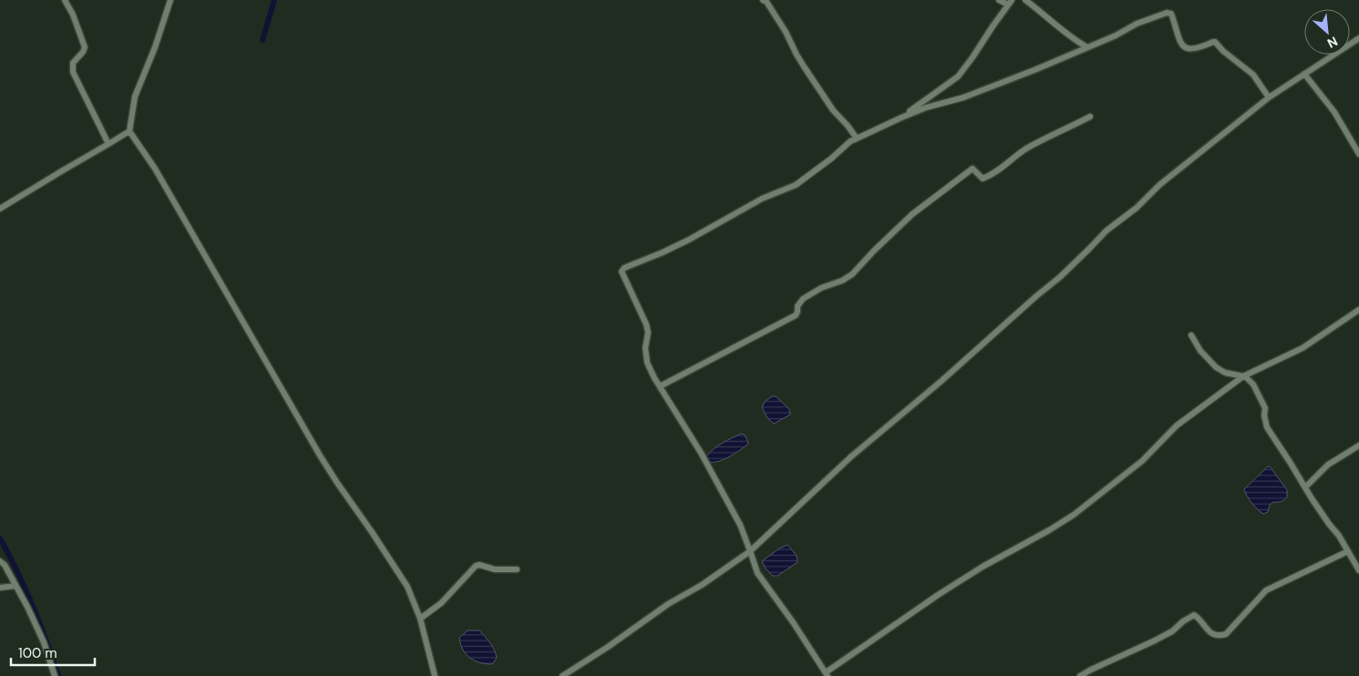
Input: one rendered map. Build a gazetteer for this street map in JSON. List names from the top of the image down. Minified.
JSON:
{"scale_bar":"100 m","north":"bottom right"}
